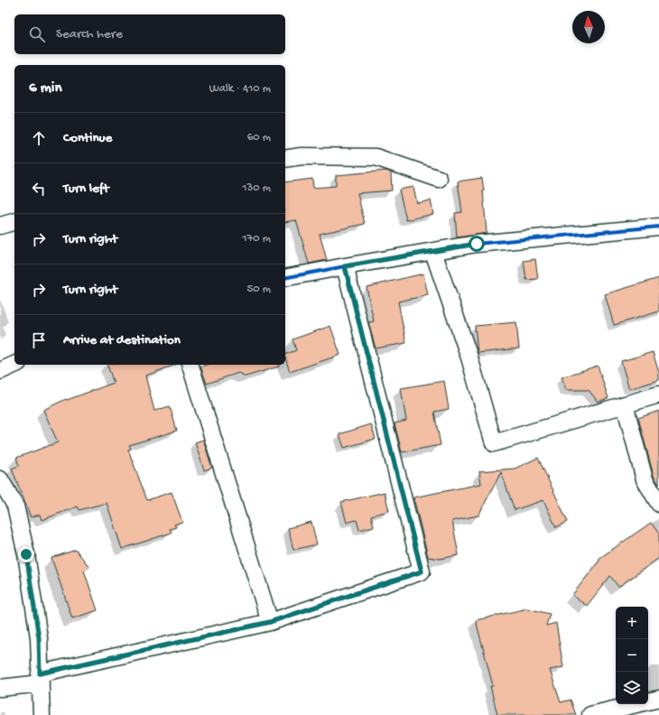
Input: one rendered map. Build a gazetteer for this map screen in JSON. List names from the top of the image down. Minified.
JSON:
{"north":"top","page":{"search":"Search here","heading":["6 min","Walk · 410 m"],"list":[["Continue","60 m"],["Turn left","130 m"],["Turn right","170 m"],["Turn right","50 m"],"Arrive at destination"],"map_buttons":["+","−"]}}
